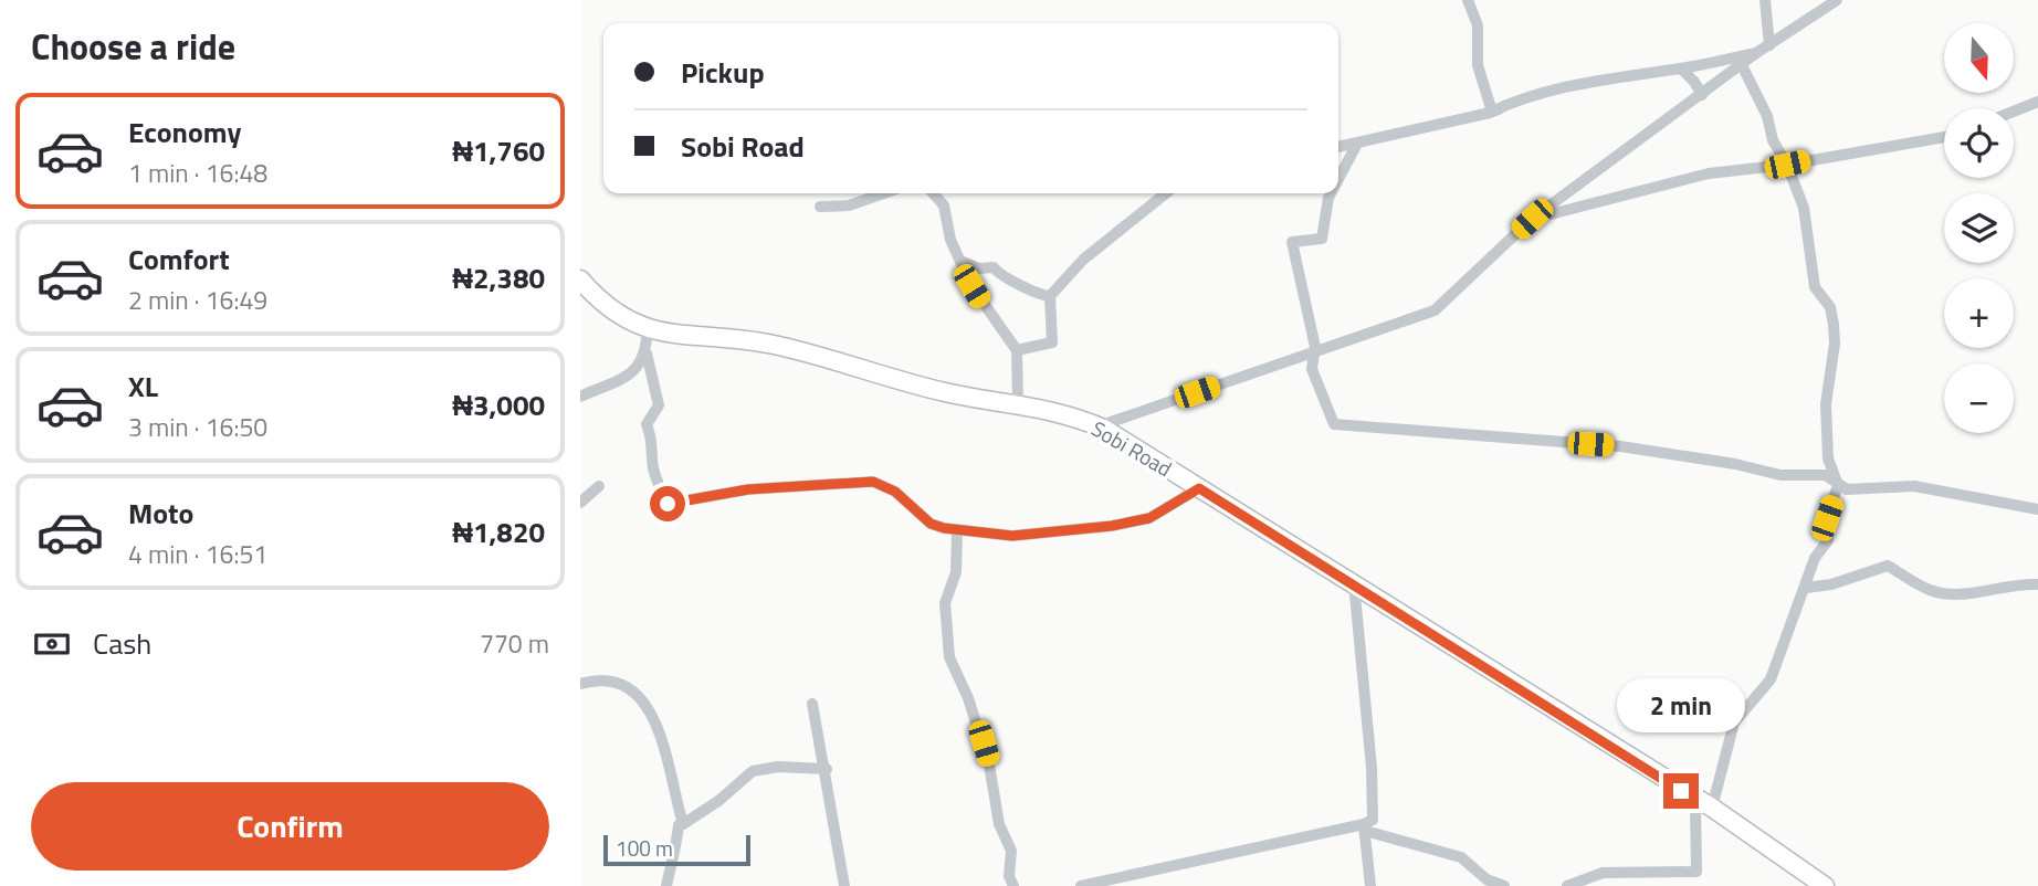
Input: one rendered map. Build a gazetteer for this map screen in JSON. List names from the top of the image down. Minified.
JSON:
{"streets":{"highway":["Sobi Road"]},"scale_bar":"100 m","north":"bottom","page":{"heading":"Choose a ride","map_buttons":["+","−"],"banner":["Pickup","Sobi Road"],"list":[{"name":"Economy","note":"1 min · 16:48","value":"₦1,760"},{"name":"Comfort","note":"2 min · 16:49","value":"₦2,380"},{"name":"XL","note":"3 min · 16:50","value":"₦3,000"},{"name":"Moto","note":"4 min · 16:51","value":"₦1,820"}],"pay":["Cash","770 m"],"bubble":"2 min","buttons":"Confirm","scale":"100 m"}}
